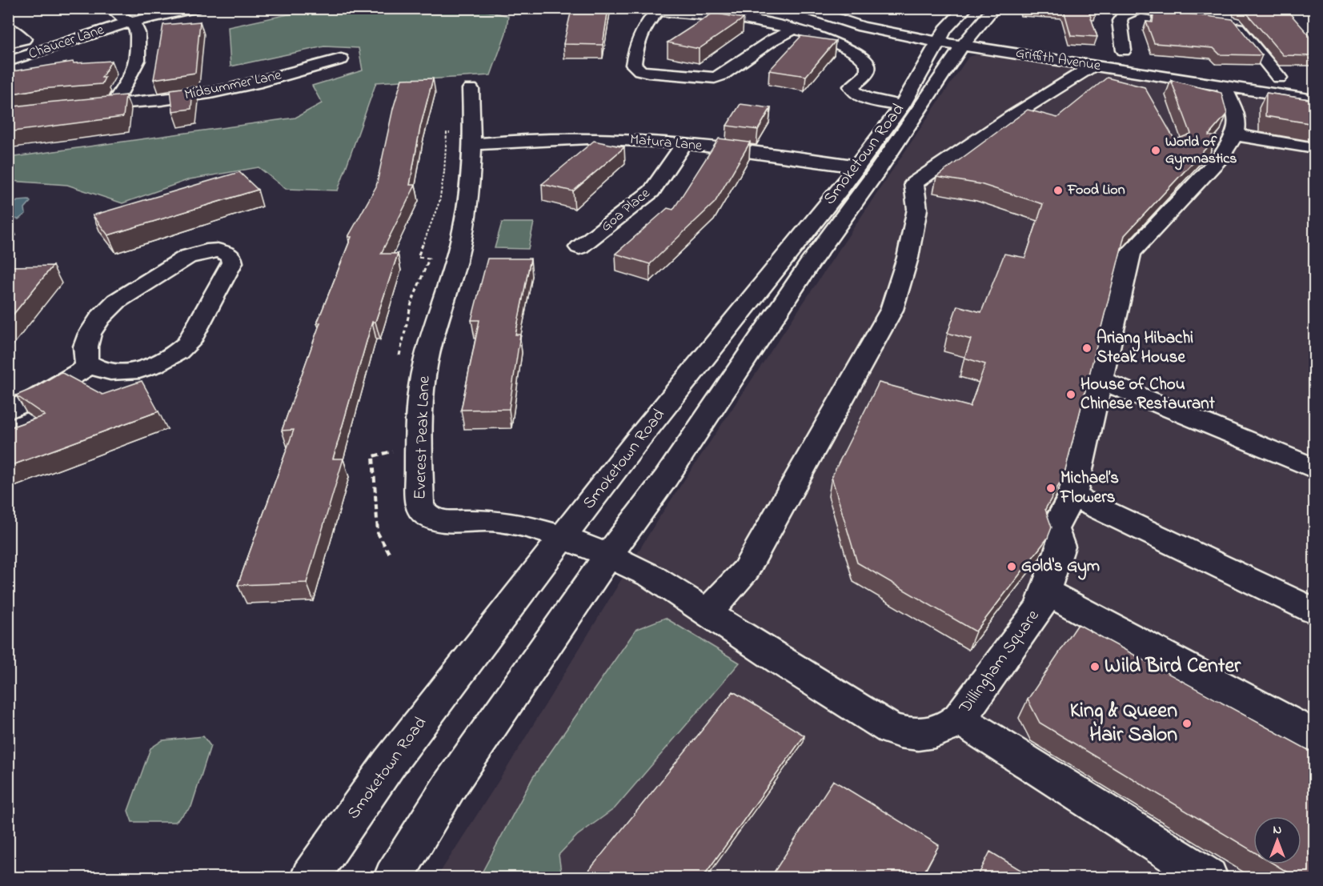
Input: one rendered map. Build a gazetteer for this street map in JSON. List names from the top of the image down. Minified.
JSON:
{"streets":{"street":["Chaucer Lane","Griffith Avenue","Midsummer Lane","Matura Lane","Smoketown Road","Goa Place","Everest Peak Lane","Dillingham Square"]},"crossings":[["Griffith Avenue","Smoketown Road"],["Matura Lane","Smoketown Road"],["Matura Lane","Goa Place"],["Matura Lane","Everest Peak Lane"],["Smoketown Road","Everest Peak Lane"],["Smoketown Road","Dillingham Square"],["Everest Peak Lane","Dillingham Square"]],"places":["World of Gymnastics","Food Lion","Ariang Hibachi Steak House","House of Chou Chinese Restaurant","Michael’s Flowers","Gold's Gym","Wild Bird Center","King & Queen Hair Salon"],"north":"top"}
